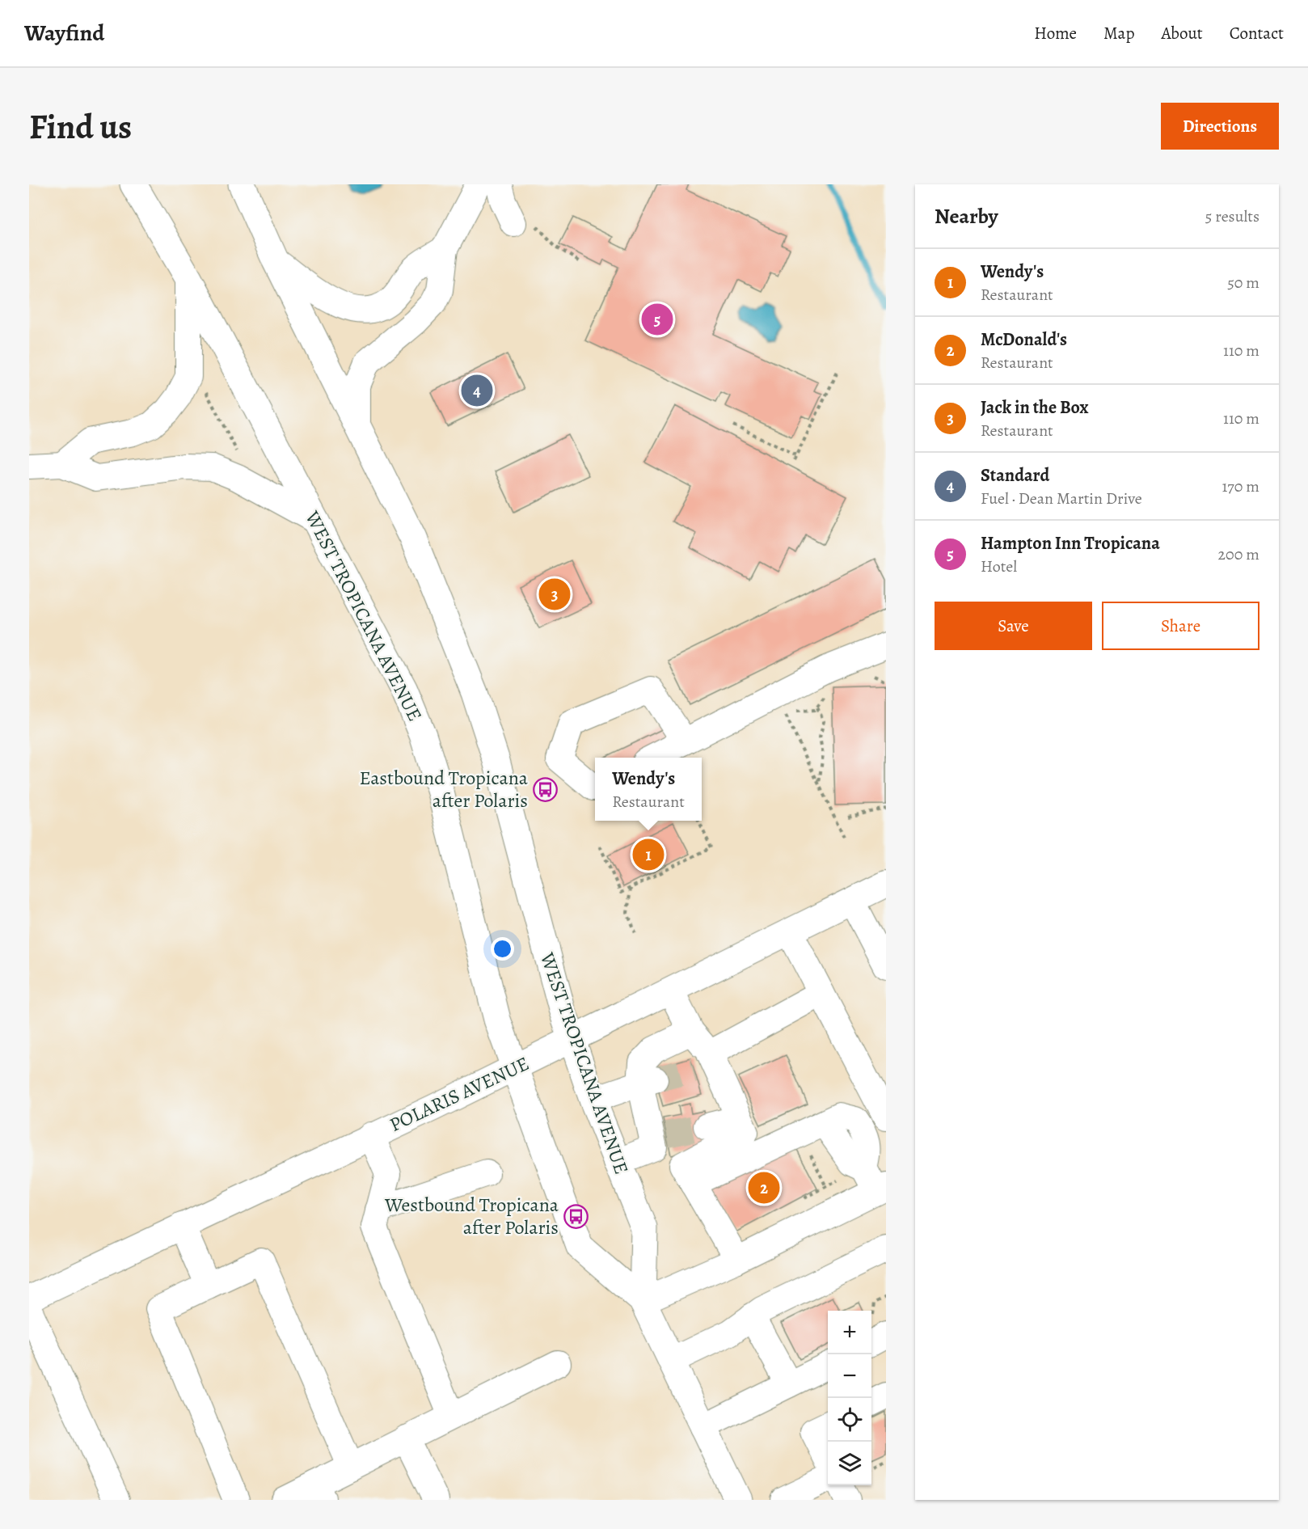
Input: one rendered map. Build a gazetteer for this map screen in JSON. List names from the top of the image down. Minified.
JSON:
{"streets":{"main road":["WEST TROPICANA AVENUE"],"street":["POLARIS AVENUE"]},"crossings":[["WEST TROPICANA AVENUE","POLARIS AVENUE"]],"places":{"bus stop":["Eastbound Tropicana after Polaris","Westbound Tropicana after Polaris"]},"page":{"header":"Wayfind","nav":["Home","Map","About","Contact"],"buttons":["Directions",["Save","Share"]],"title":"Find us","heading":["Nearby","5 results"],"list":[{"mark":"1","name":"Wendy's","note":"Restaurant","value":"50 m"},{"mark":"2","name":"McDonald's","note":"Restaurant","value":"110 m"},{"mark":"3","name":"Jack in the Box","note":"Restaurant","value":"110 m"},{"mark":"4","name":"Standard","note":"Fuel · Dean Martin Drive","value":"170 m"},{"mark":"5","name":"Hampton Inn Tropicana","note":"Hotel","value":"200 m"}],"pins":["5","4","3","1","2"],"popup":["Wendy's","Restaurant"],"map_buttons":["+","−"]}}
